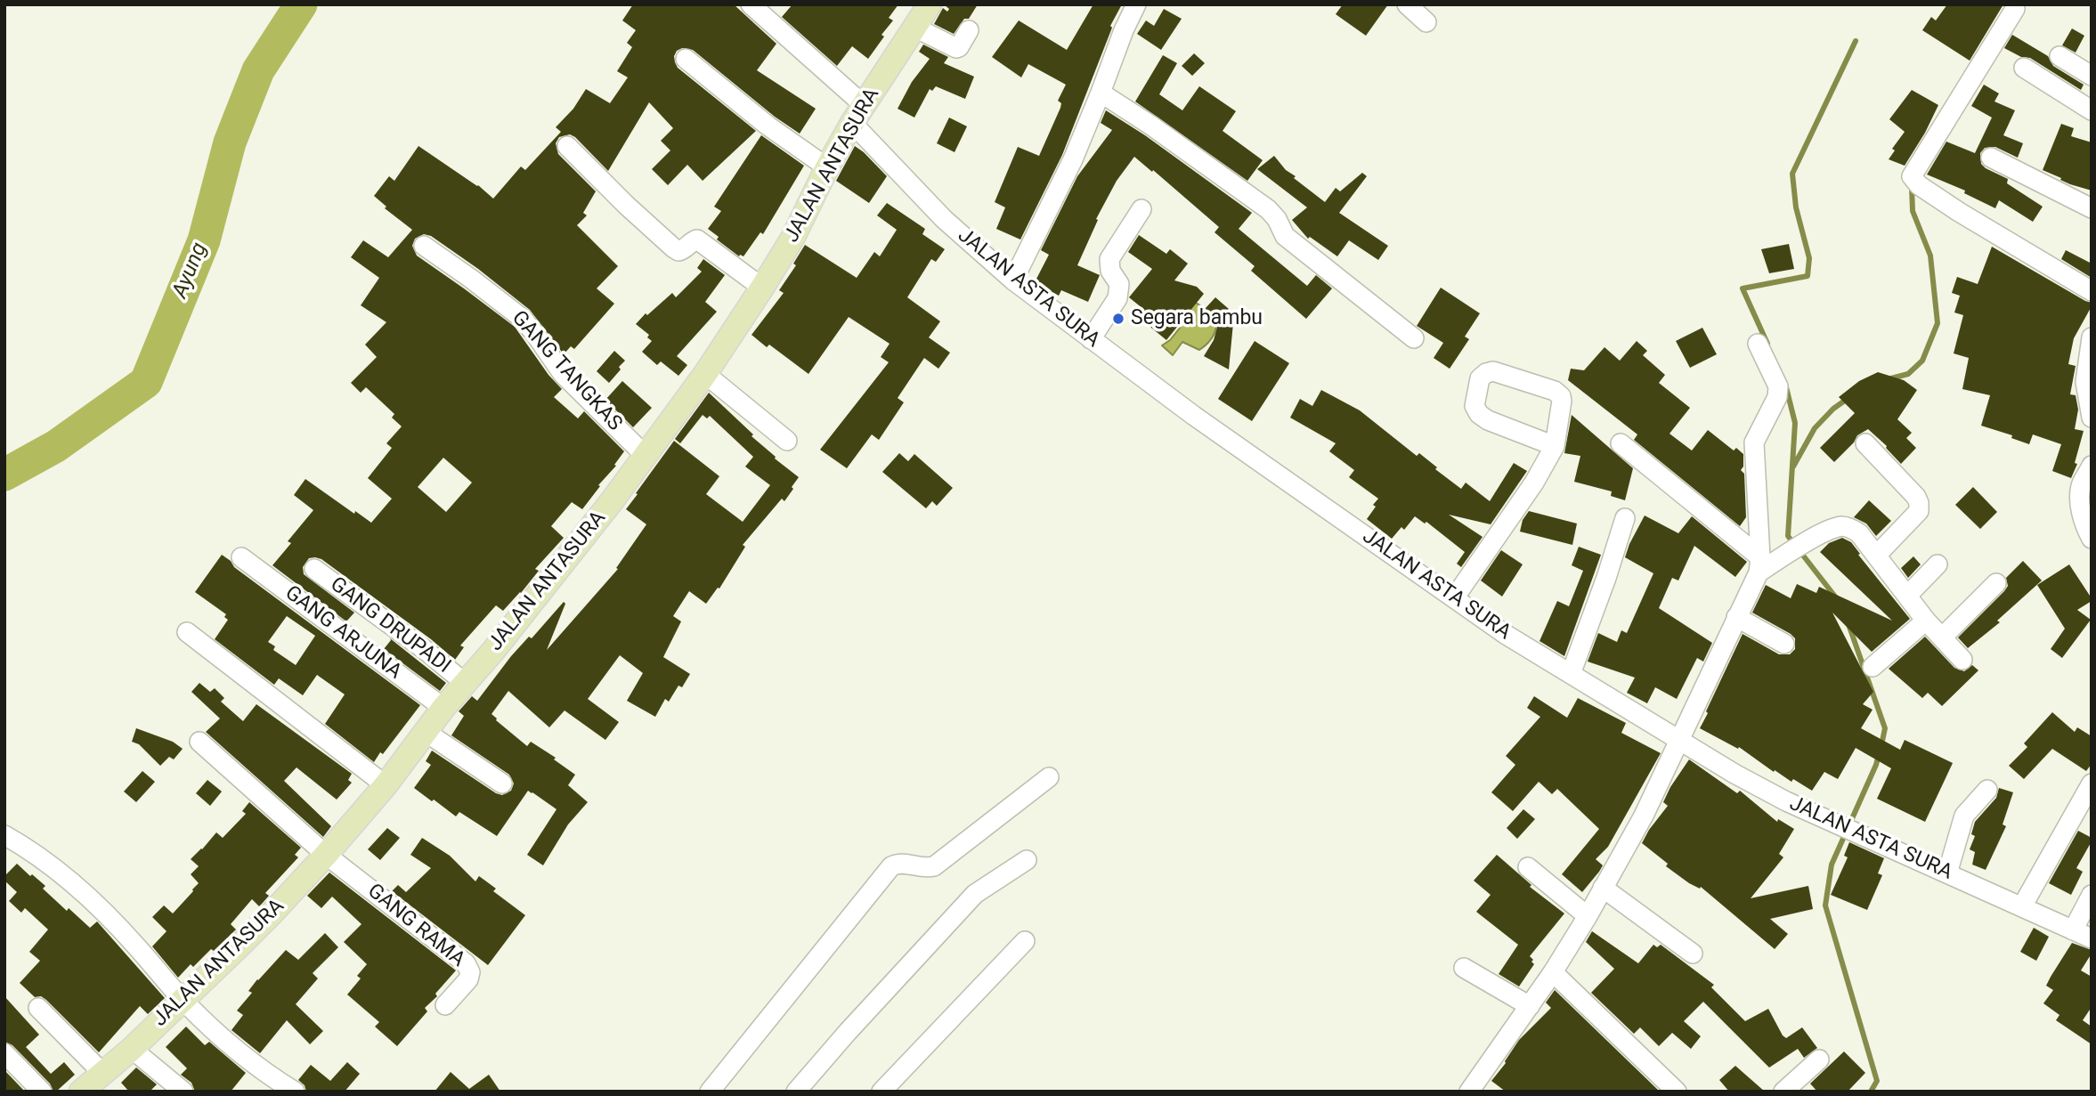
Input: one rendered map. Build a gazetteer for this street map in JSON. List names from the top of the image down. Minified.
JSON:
{"streets":{"main road":["JALAN ANTASURA"],"street":["JALAN ASTA SURA","GANG TANGKAS","GANG DRUPADI","GANG ARJUNA","GANG RAMA"]},"crossings":[["JALAN ANTASURA","JALAN ASTA SURA"],["JALAN ANTASURA","GANG TANGKAS"],["JALAN ANTASURA","GANG DRUPADI"],["JALAN ANTASURA","GANG ARJUNA"],["JALAN ANTASURA","GANG RAMA"]],"water":["Ayung"],"places":["Segara bambu"]}
